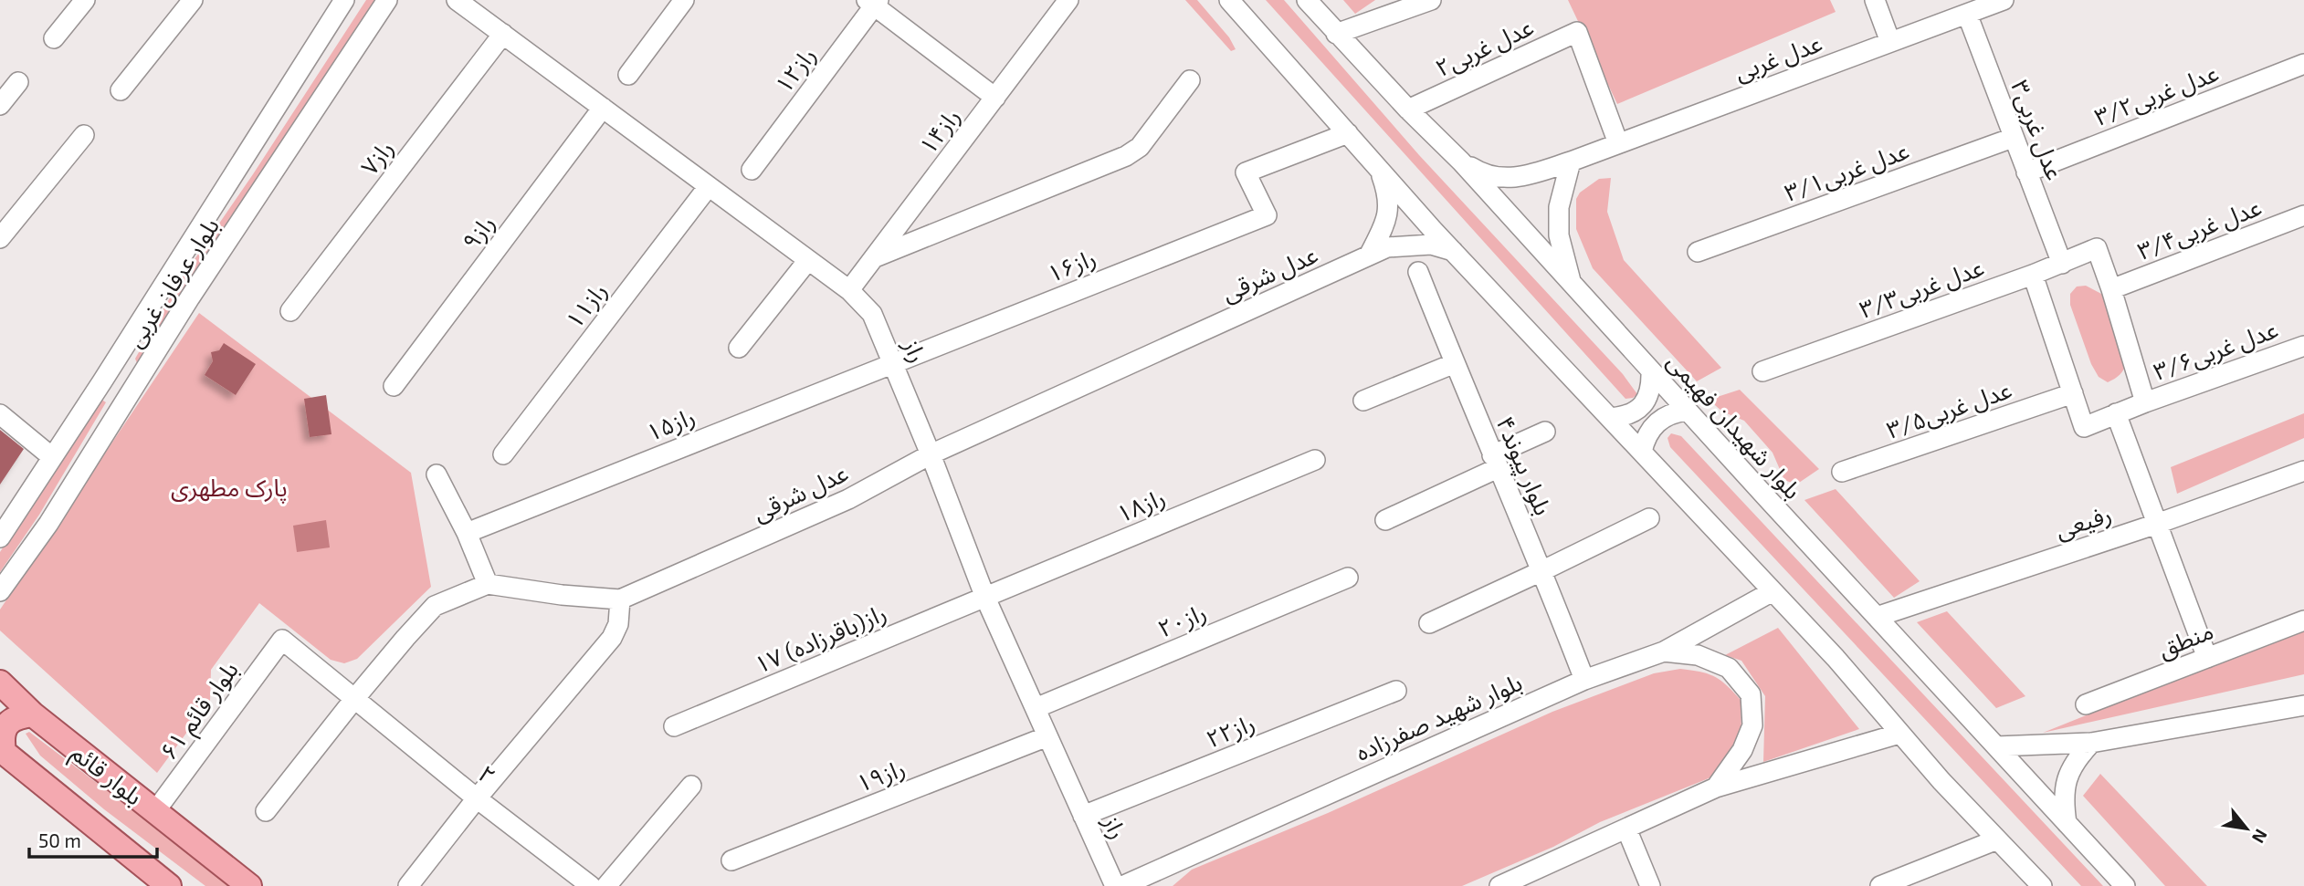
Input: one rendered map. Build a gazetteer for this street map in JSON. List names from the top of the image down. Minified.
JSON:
{"streets":{"main road":["بلوار قائم"],"street":["عدل غربی۲","عدل غربی","راز۱۲","عدل غربی۳/۲","عدل غربی۳","راز۱۴","راز۷","عدل غربی۳/۱","عدل غربی۳/۴","راز۹","راز۱۶","عدل شرقی","بلوار عرفان غربی","عدل غربی۳/۳","راز۱۱","عدل غربی۳/۶","راز","عدل غربی۳/۵","راز۱۵","بلوار شهیدان فهیمی","بلوار پیوند۴","راز۱۸","رفیعی","راز۲۰","۱۷ راز(باقرزاده)","منطق","بلوار قائم ۶۱","بلوار شهید صفرزاده","راز۲۲","۲","راز۱۹"]},"crossings":[["عدل غربی۲","عدل غربی"],["عدل غربی۲","بلوار شهیدان فهیمی"],["عدل غربی","عدل غربی۳"],["عدل غربی","بلوار شهیدان فهیمی"],["عدل غربی۳/۲","عدل غربی۳"],["عدل غربی۳","عدل غربی۳/۱"],["عدل غربی۳","عدل غربی۳/۳"],["راز۱۴","راز"],["راز۷","راز"],["عدل غربی۳/۴","عدل غربی۳/۳"],["راز۹","راز"],["راز۱۶","راز"],["راز۱۶","راز۱۵"],["عدل شرقی","راز"],["راز۱۱","راز"],["عدل غربی۳/۶","عدل غربی۳/۵"],["راز","راز۱۵"],["راز","راز۱۸"],["راز","راز۲۰"],["راز","۱۷ راز(باقرزاده)"],["راز","راز۲۲"],["راز","راز۱۹"],["بلوار شهیدان فهیمی","رفیعی"],["بلوار پیوند۴","بلوار شهید صفرزاده"],["راز۱۸","۱۷ راز(باقرزاده)"],["بلوار قائم ۶۱","بلوار قائم"],["بلوار قائم ۶۱","۲"]],"parks":["پارک مطهری"],"scale_bar":"50 m","north":"bottom right"}
